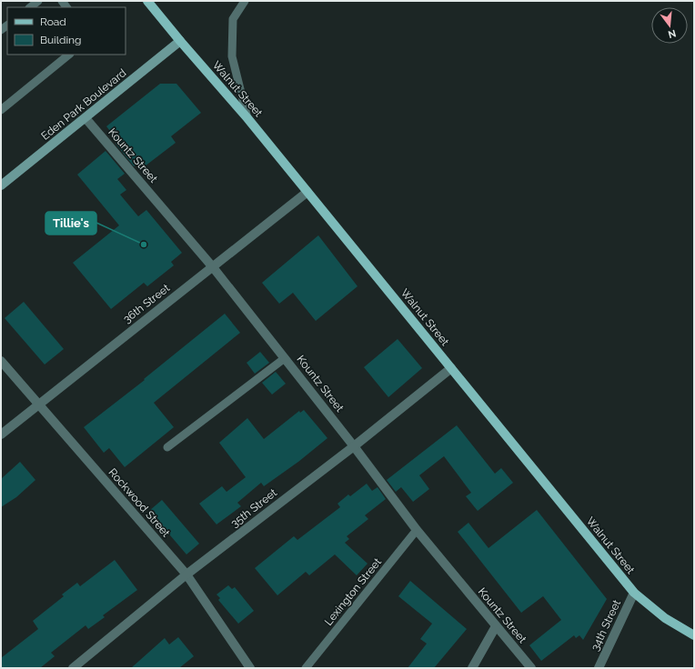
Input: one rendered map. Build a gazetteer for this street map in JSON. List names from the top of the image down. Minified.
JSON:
{"streets":{"main road":["Walnut Street","Eden Park Boulevard"],"street":["Kountz Street","36th Street","Rockwood Street","35th Street","34th Street"],"lane":["Lexington Street"]},"crossings":[["Walnut Street","Eden Park Boulevard"],["Walnut Street","36th Street"],["Walnut Street","35th Street"],["Walnut Street","34th Street"],["Eden Park Boulevard","Kountz Street"],["Kountz Street","36th Street"],["Kountz Street","35th Street"],["Kountz Street","Lexington Street"],["36th Street","Rockwood Street"],["Rockwood Street","35th Street"]],"places":["Tillie's"],"legend":["Road","Building"],"north":"bottom"}
